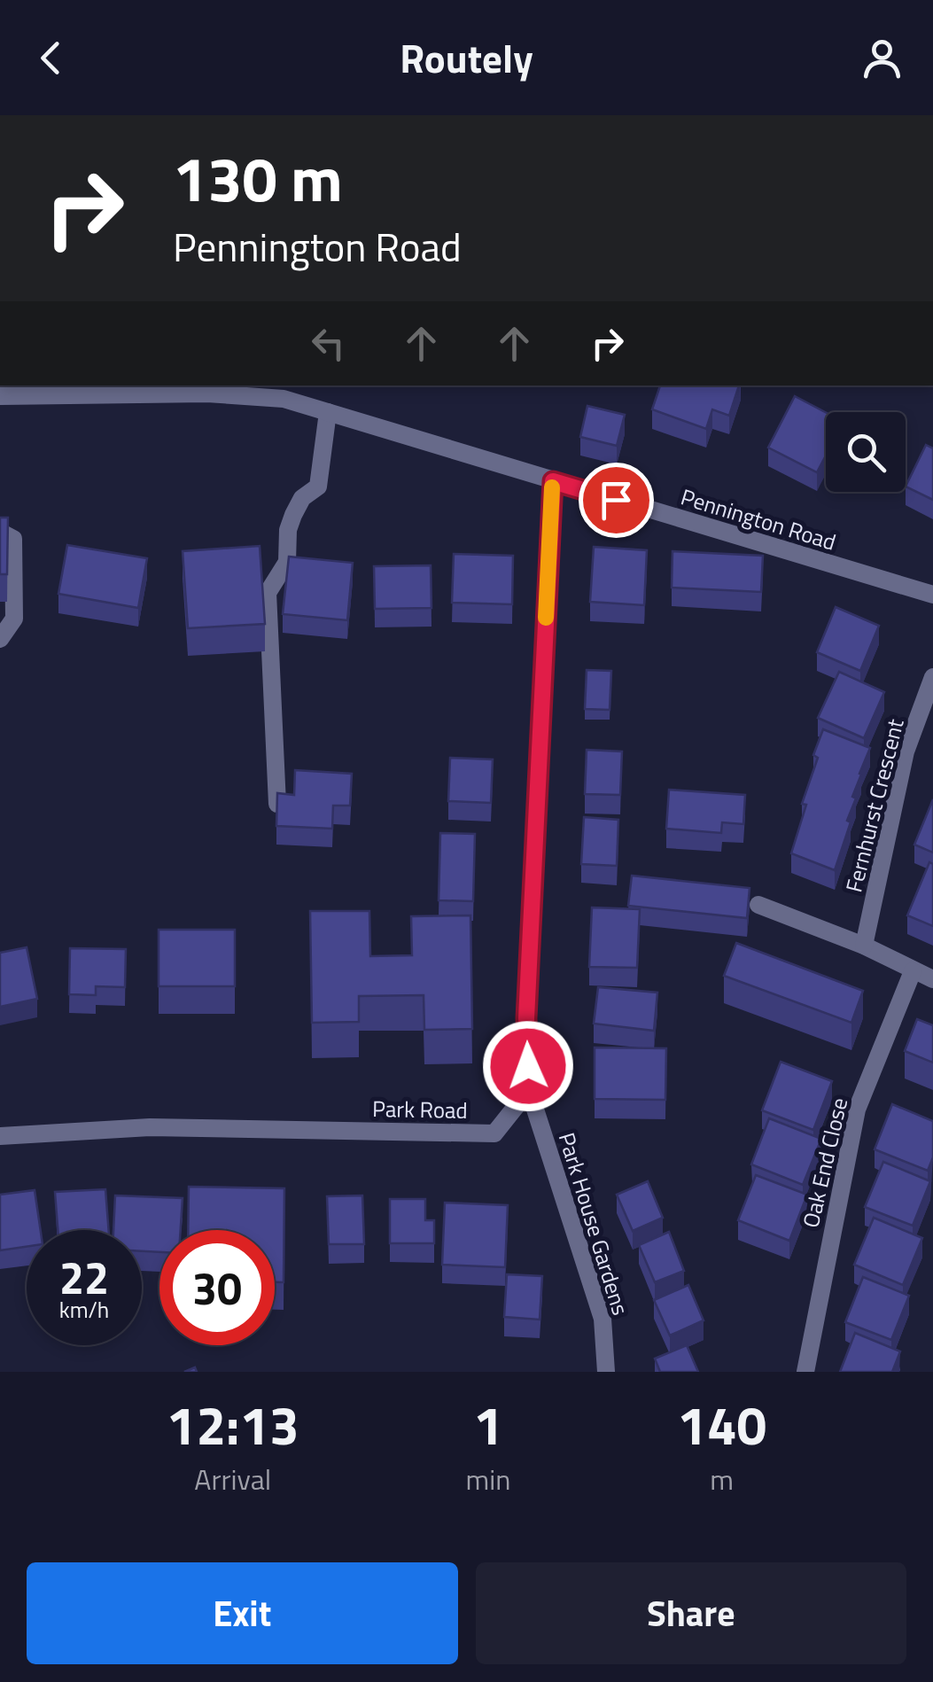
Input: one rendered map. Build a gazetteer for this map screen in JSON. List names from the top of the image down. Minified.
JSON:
{"streets":{"street":["Pennington Road","Fernhurst Crescent","Park Road","Oak End Close","Park House Gardens"]},"crossings":[["Park Road","Park House Gardens"]],"page":{"header":"Routely","turn":["130 m","Pennington Road"],"speed":"22 km/h","limit":"30","eta":["12:13","Arrival","1","min","140","m"],"buttons":["Exit","Share"]}}
